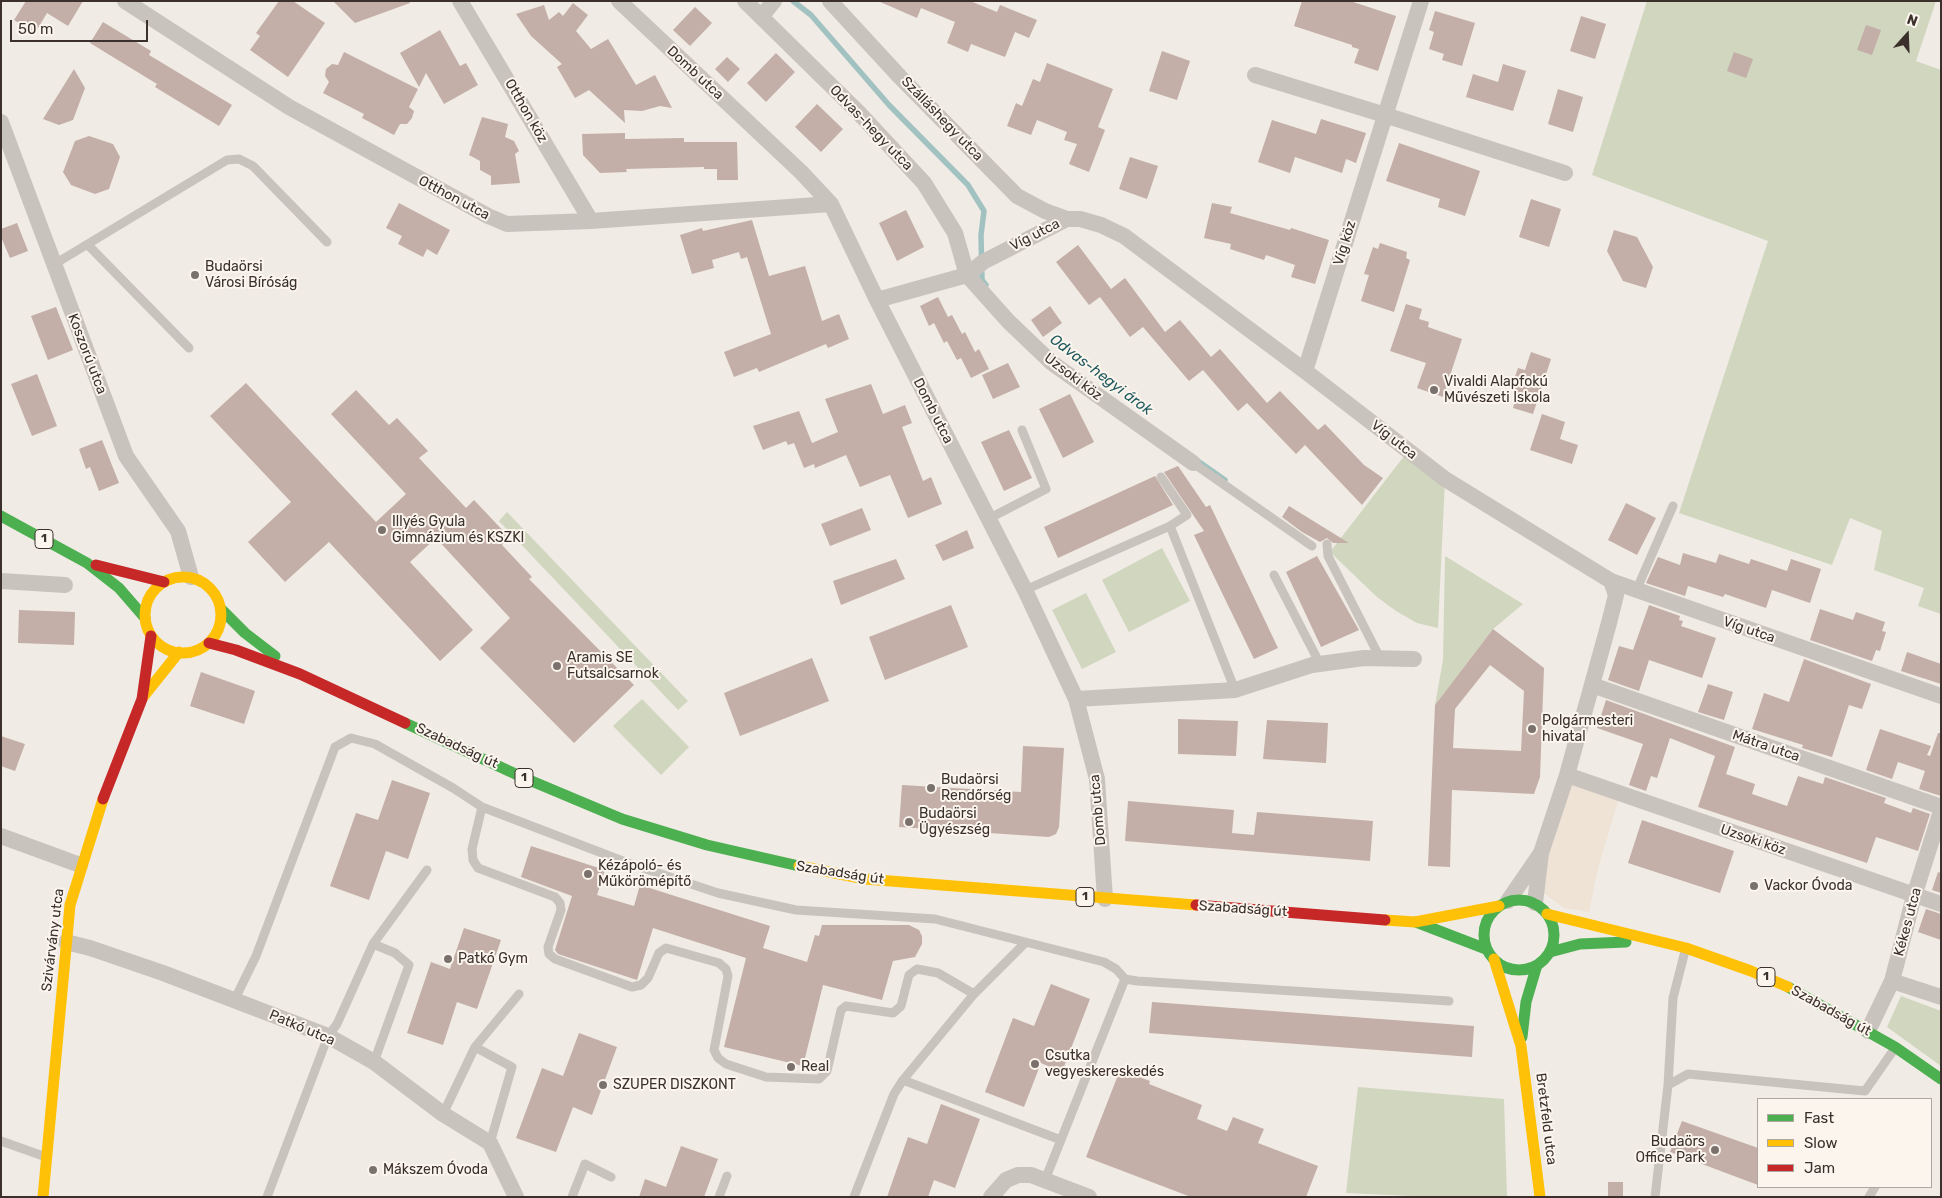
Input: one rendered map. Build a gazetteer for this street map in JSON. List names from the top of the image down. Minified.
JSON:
{"streets":{"main road":["1","Szabadság út","Szivárvány utca","Bretzfeld utca"],"street":["Domb utca","Otthon köz","Szálláshegy utca","Odvas-hegy utca","Otthon utca","Víg utca","Víg köz","Koszorú utca","Uzsoki köz","Mátra utca","Kékes utca","Patkó utca"]},"crossings":[["Domb utca","Otthon utca"],["Domb utca","Víg utca"],["Domb utca","Szabadság út"],["Otthon köz","Otthon utca"],["Szálláshegy utca","Víg utca"],["Odvas-hegy utca","Víg utca"],["Odvas-hegy utca","Uzsoki köz"],["Víg utca","Víg köz"],["Víg utca","Uzsoki köz"],["Koszorú utca","1"],["Koszorú utca","Szabadság út"],["Koszorú utca","Szivárvány utca"],["Uzsoki köz","Kékes utca"],["1","Szabadság út"],["1","Szivárvány utca"],["1","Bretzfeld utca"],["Szabadság út","Kékes utca"],["Szabadság út","Szivárvány utca"],["Szabadság út","Bretzfeld utca"],["Szivárvány utca","Patkó utca"]],"water":["Odvas-hegyi árok"],"places":["Budaörsi Városi Bíróság","Vivaldi Alapfokú Művészeti Iskola","Illyés Gyula Gimnázium és KSZKI","Aramis SE Futsalcsarnok","Polgármesteri hivatal","Budaörsi Rendőrség","Budaörsi Ügyészség","Kézápoló- és Műkörömépítő","Vackor Óvoda","Patkó Gym","Csutka vegyeskereskedés","Real","SZUPER DISZKONT","Budaörs Office Park","Mákszem Óvoda"],"legend":["Fast","Slow","Jam"],"scale_bar":"50 m","north":"top"}
